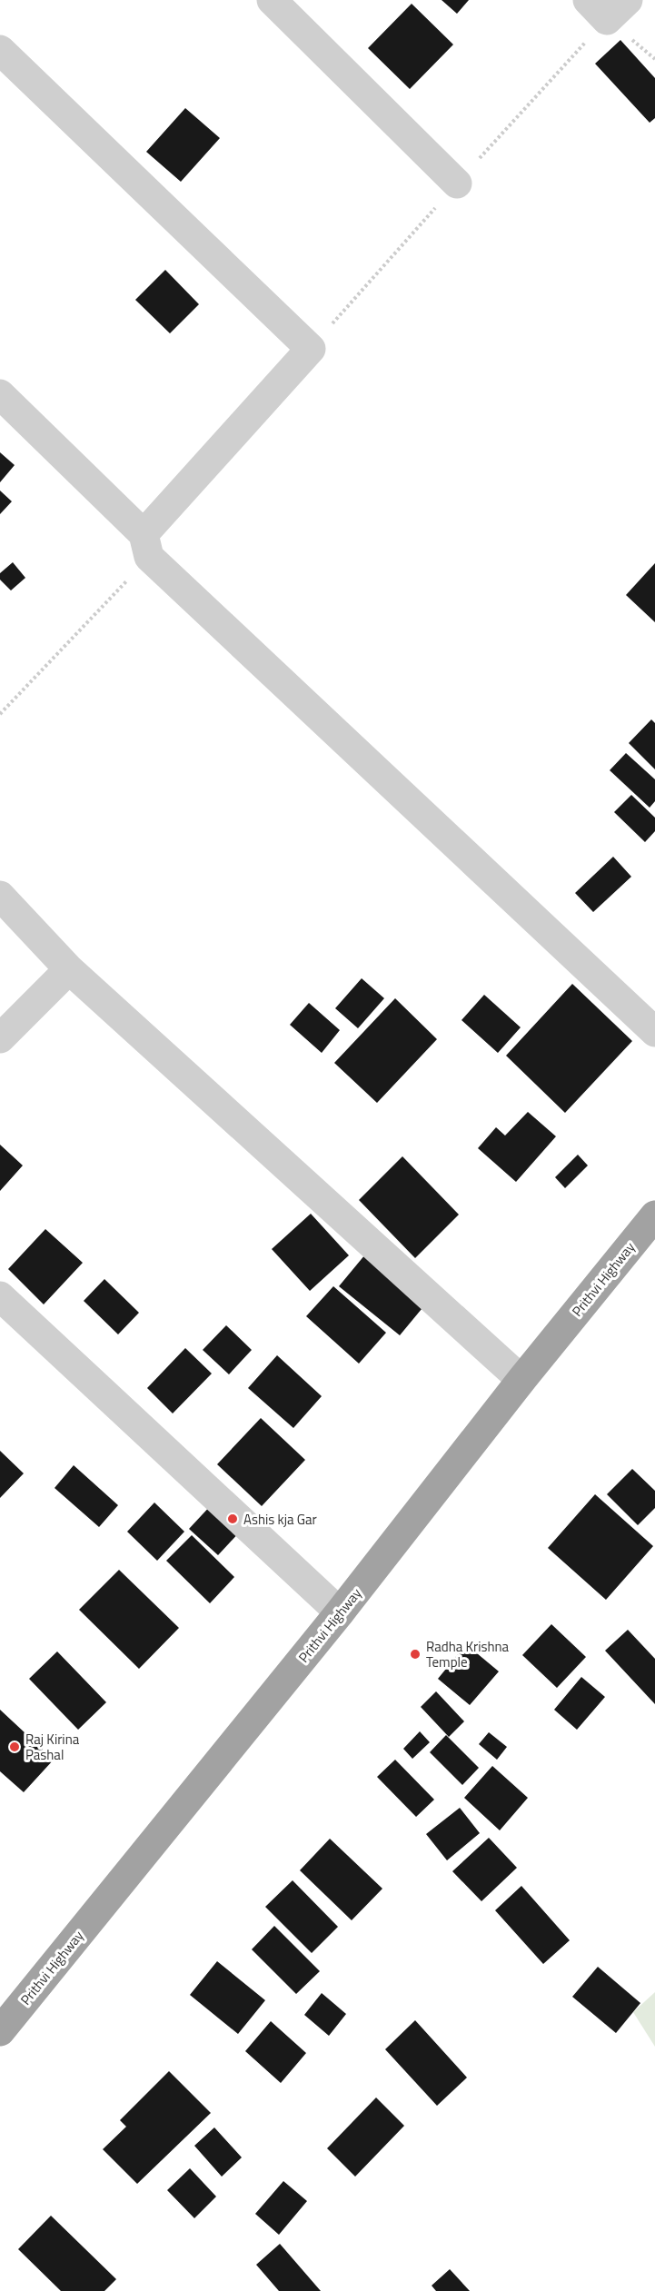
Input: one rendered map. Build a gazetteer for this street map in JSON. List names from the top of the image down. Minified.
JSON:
{"streets":{"highway":["Prithvi Highway"]},"places":["Ashis kja Gar","Radha Krishna Temple","Raj Kirina Pashal"]}
